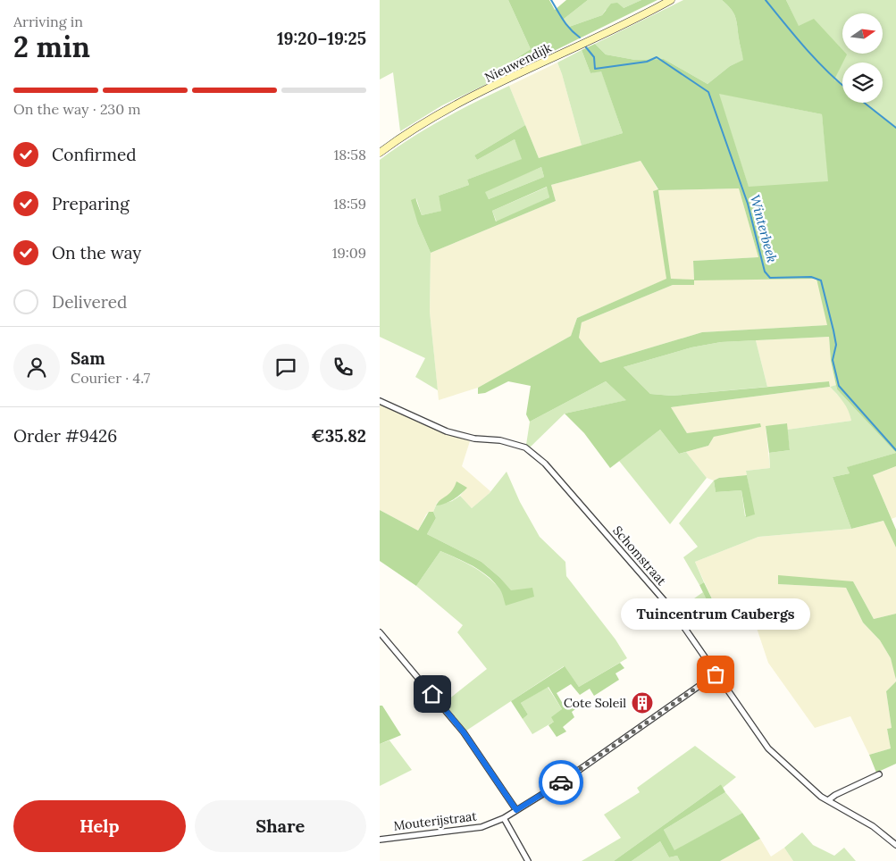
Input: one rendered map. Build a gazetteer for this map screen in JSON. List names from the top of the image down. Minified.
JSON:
{"streets":{"street":["Nieuwendijk","Schomstraat","Mouterijstraat"]},"crossings":[["Schomstraat","Mouterijstraat"]],"water":["Winterbeek"],"places":{"other":["Tuincentrum Caubergs"],"building":["Cote Soleil"]},"north":"right","page":{"heading":["2 min","Arriving in","19:20–19:25"],"panel":["Sam","Courier · 4.7","Order #9426","€35.82"],"bar":"On the way · 230 m","list":[["Confirmed","18:58"],["Preparing","18:59"],["On the way","19:09"],"Delivered"],"bubble":"Tuincentrum Caubergs","buttons":["Help","Share"]}}
